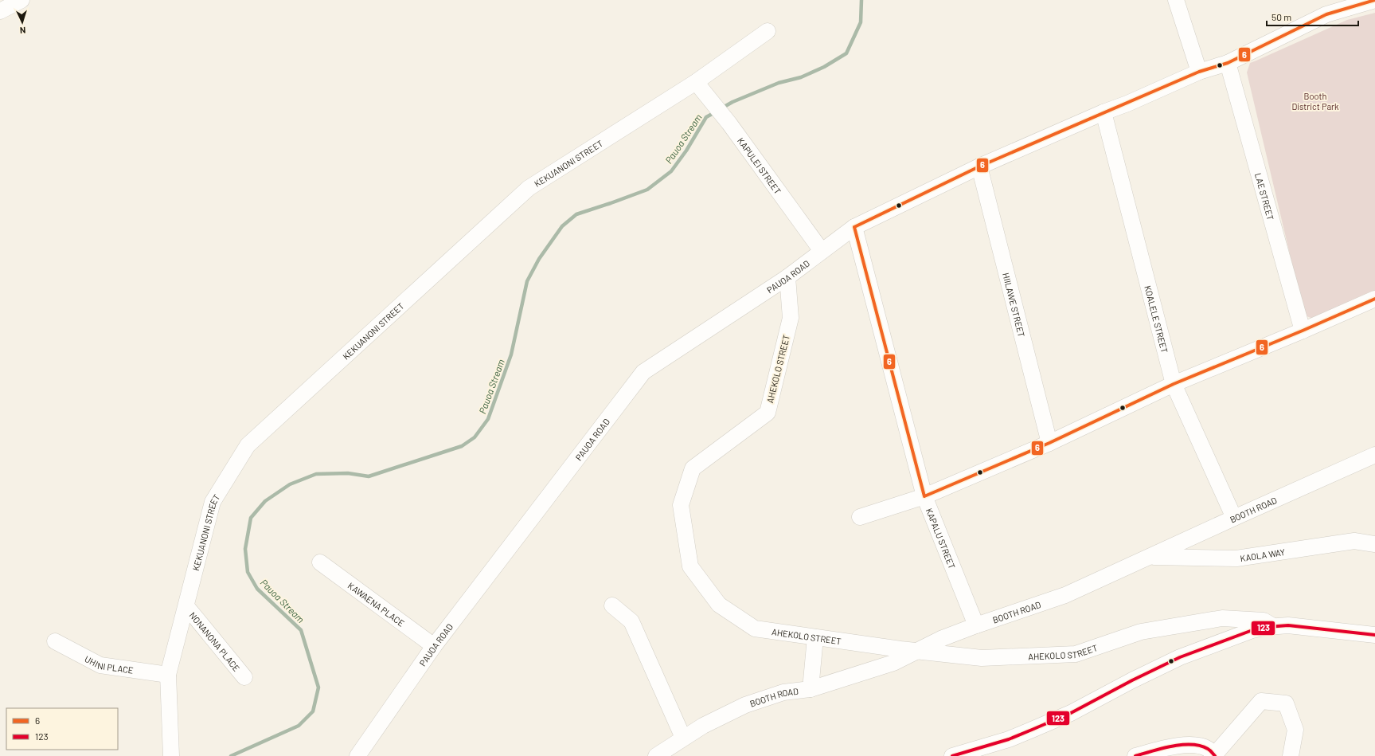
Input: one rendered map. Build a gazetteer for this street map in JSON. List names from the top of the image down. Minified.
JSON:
{"streets":{"street":["KEKUANONI STREET","KAPULEI STREET","LAE STREET","PAUOA ROAD","HIILAWE STREET","KOALELE STREET","AHEKOLO STREET","BOOTH ROAD","KAPALU STREET","KAOLA WAY","KAWAENA PLACE","NONANONA PLACE","UHINI PLACE"]},"crossings":[["KEKUANONI STREET","KAPULEI STREET"],["KEKUANONI STREET","NONANONA PLACE"],["KEKUANONI STREET","UHINI PLACE"],["KAPULEI STREET","PAUOA ROAD"],["LAE STREET","PAUOA ROAD"],["PAUOA ROAD","HIILAWE STREET"],["PAUOA ROAD","KOALELE STREET"],["PAUOA ROAD","AHEKOLO STREET"],["PAUOA ROAD","KAPALU STREET"],["PAUOA ROAD","KAWAENA PLACE"],["KOALELE STREET","BOOTH ROAD"],["AHEKOLO STREET","BOOTH ROAD"],["BOOTH ROAD","KAPALU STREET"],["BOOTH ROAD","KAOLA WAY"]],"water":["Pauoa Stream"],"parks":["Booth District Park"],"lines":["transit line 6","transit line 123"],"legend":["6","123"],"scale_bar":"50 m","north":"bottom"}
